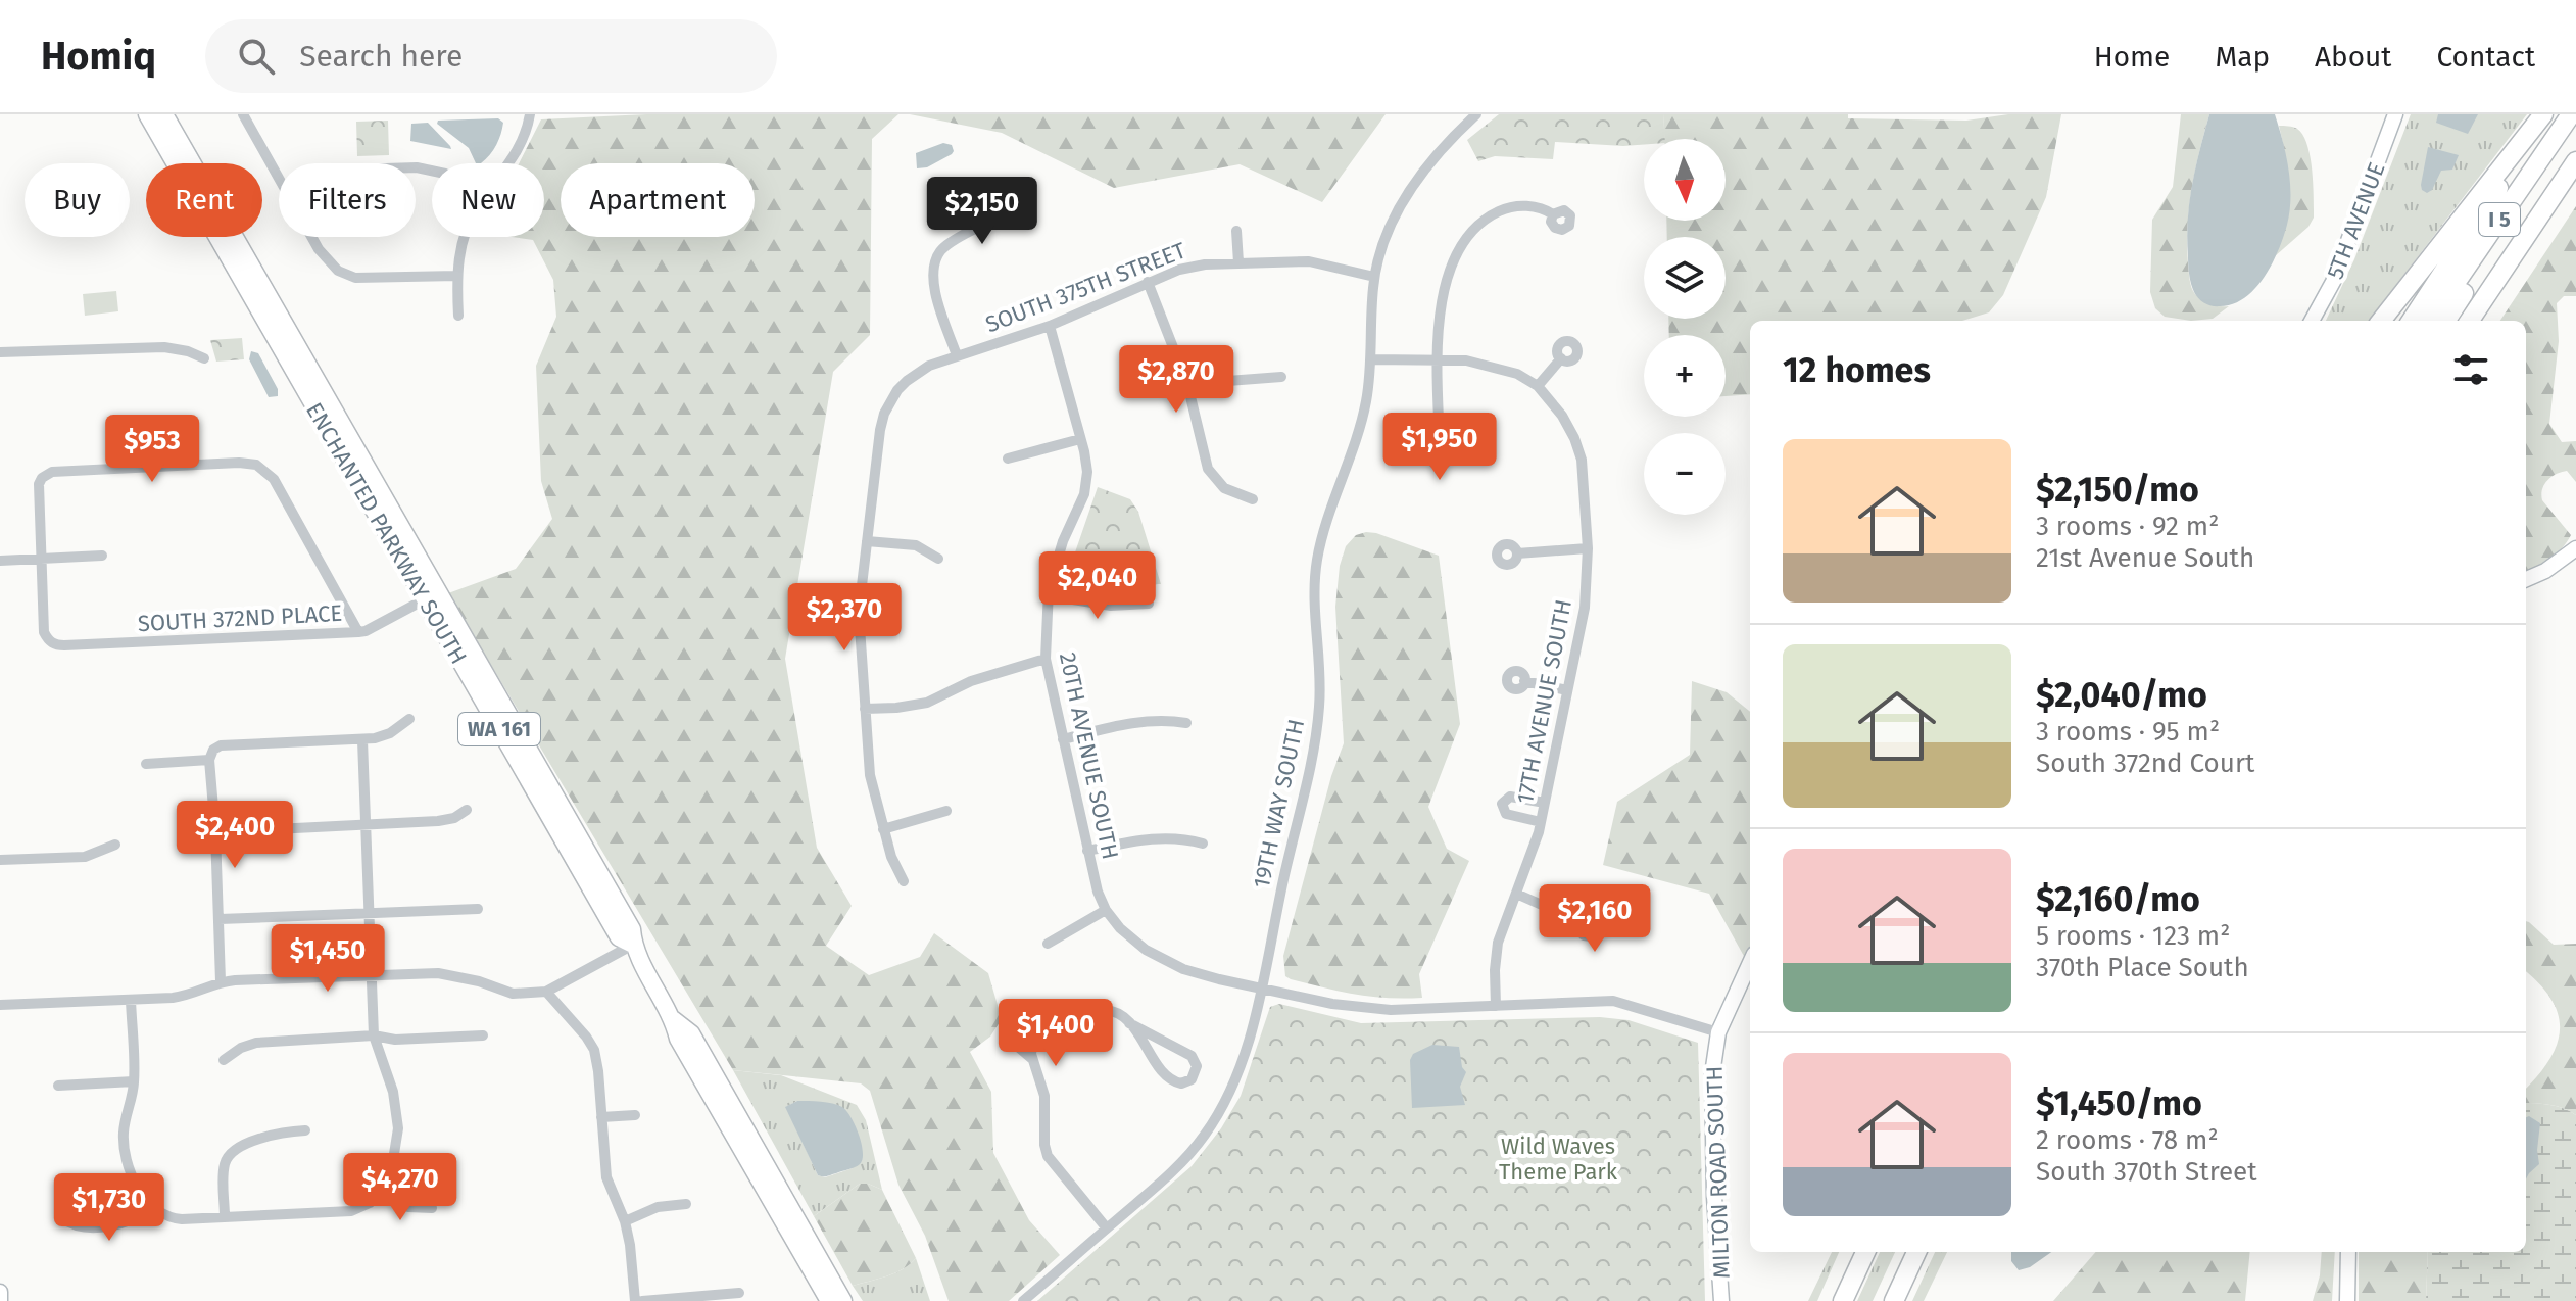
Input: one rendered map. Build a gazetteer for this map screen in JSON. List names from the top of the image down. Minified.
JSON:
{"streets":{"highway":["I 5"],"main road":["ENCHANTED PARKWAY SOUTH","WA 161"],"street":["5TH AVENUE","SOUTH 375TH STREET","SOUTH 372ND PLACE","17TH AVENUE SOUTH","20TH AVENUE SOUTH","19TH WAY SOUTH","MILTON ROAD SOUTH"]},"crossings":[["SOUTH 375TH STREET","20TH AVENUE SOUTH"],["SOUTH 375TH STREET","19TH WAY SOUTH"],["ENCHANTED PARKWAY SOUTH","SOUTH 372ND PLACE"]],"parks":["Wild Waves Theme Park"],"north":"bottom","page":{"header":"Homiq","search":"Search here","nav":["Home","Map","About","Contact"],"map_buttons":["+","−"],"chip":["Buy","Rent","Filters","New","Apartment"],"price":["$2,150","$2,870","$1,950","$953","$2,040","$2,370","$2,400","$2,160","$1,450","$1,400","$4,270","$1,730"],"heading":"12 homes","list":[{"name":"$2,150/mo","note":"3 rooms · 92 m² · 21st Avenue South"},{"name":"$2,040/mo","note":"3 rooms · 95 m² · South 372nd Court"},{"name":"$2,160/mo","note":"5 rooms · 123 m² · 370th Place South"},{"name":"$1,450/mo","note":"2 rooms · 78 m² · South 370th Street"}]}}
